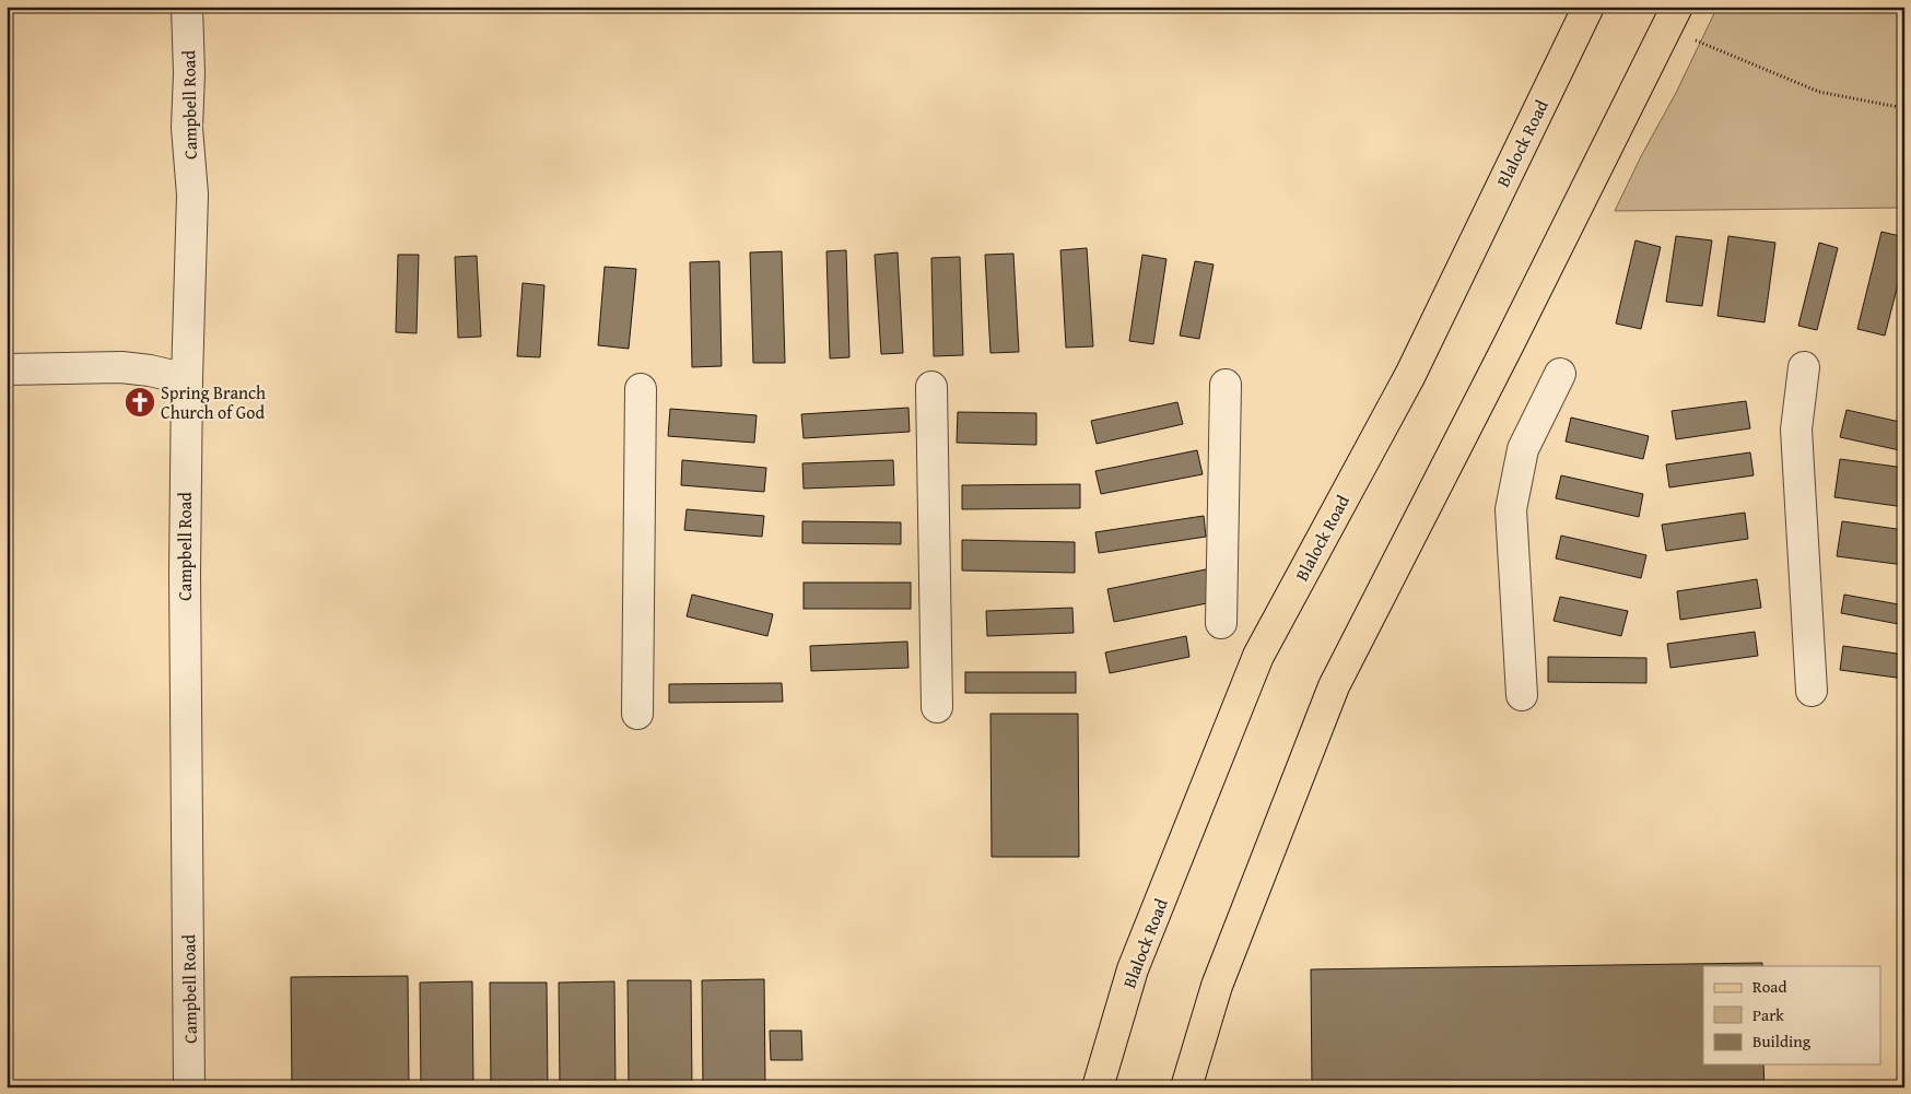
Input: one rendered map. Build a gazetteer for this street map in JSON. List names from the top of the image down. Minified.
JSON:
{"streets":{"main road":["Blalock Road"],"street":["Campbell Road"]},"places":{"church":["Spring Branch Church of God"]},"legend":["Road","Park","Building"]}
